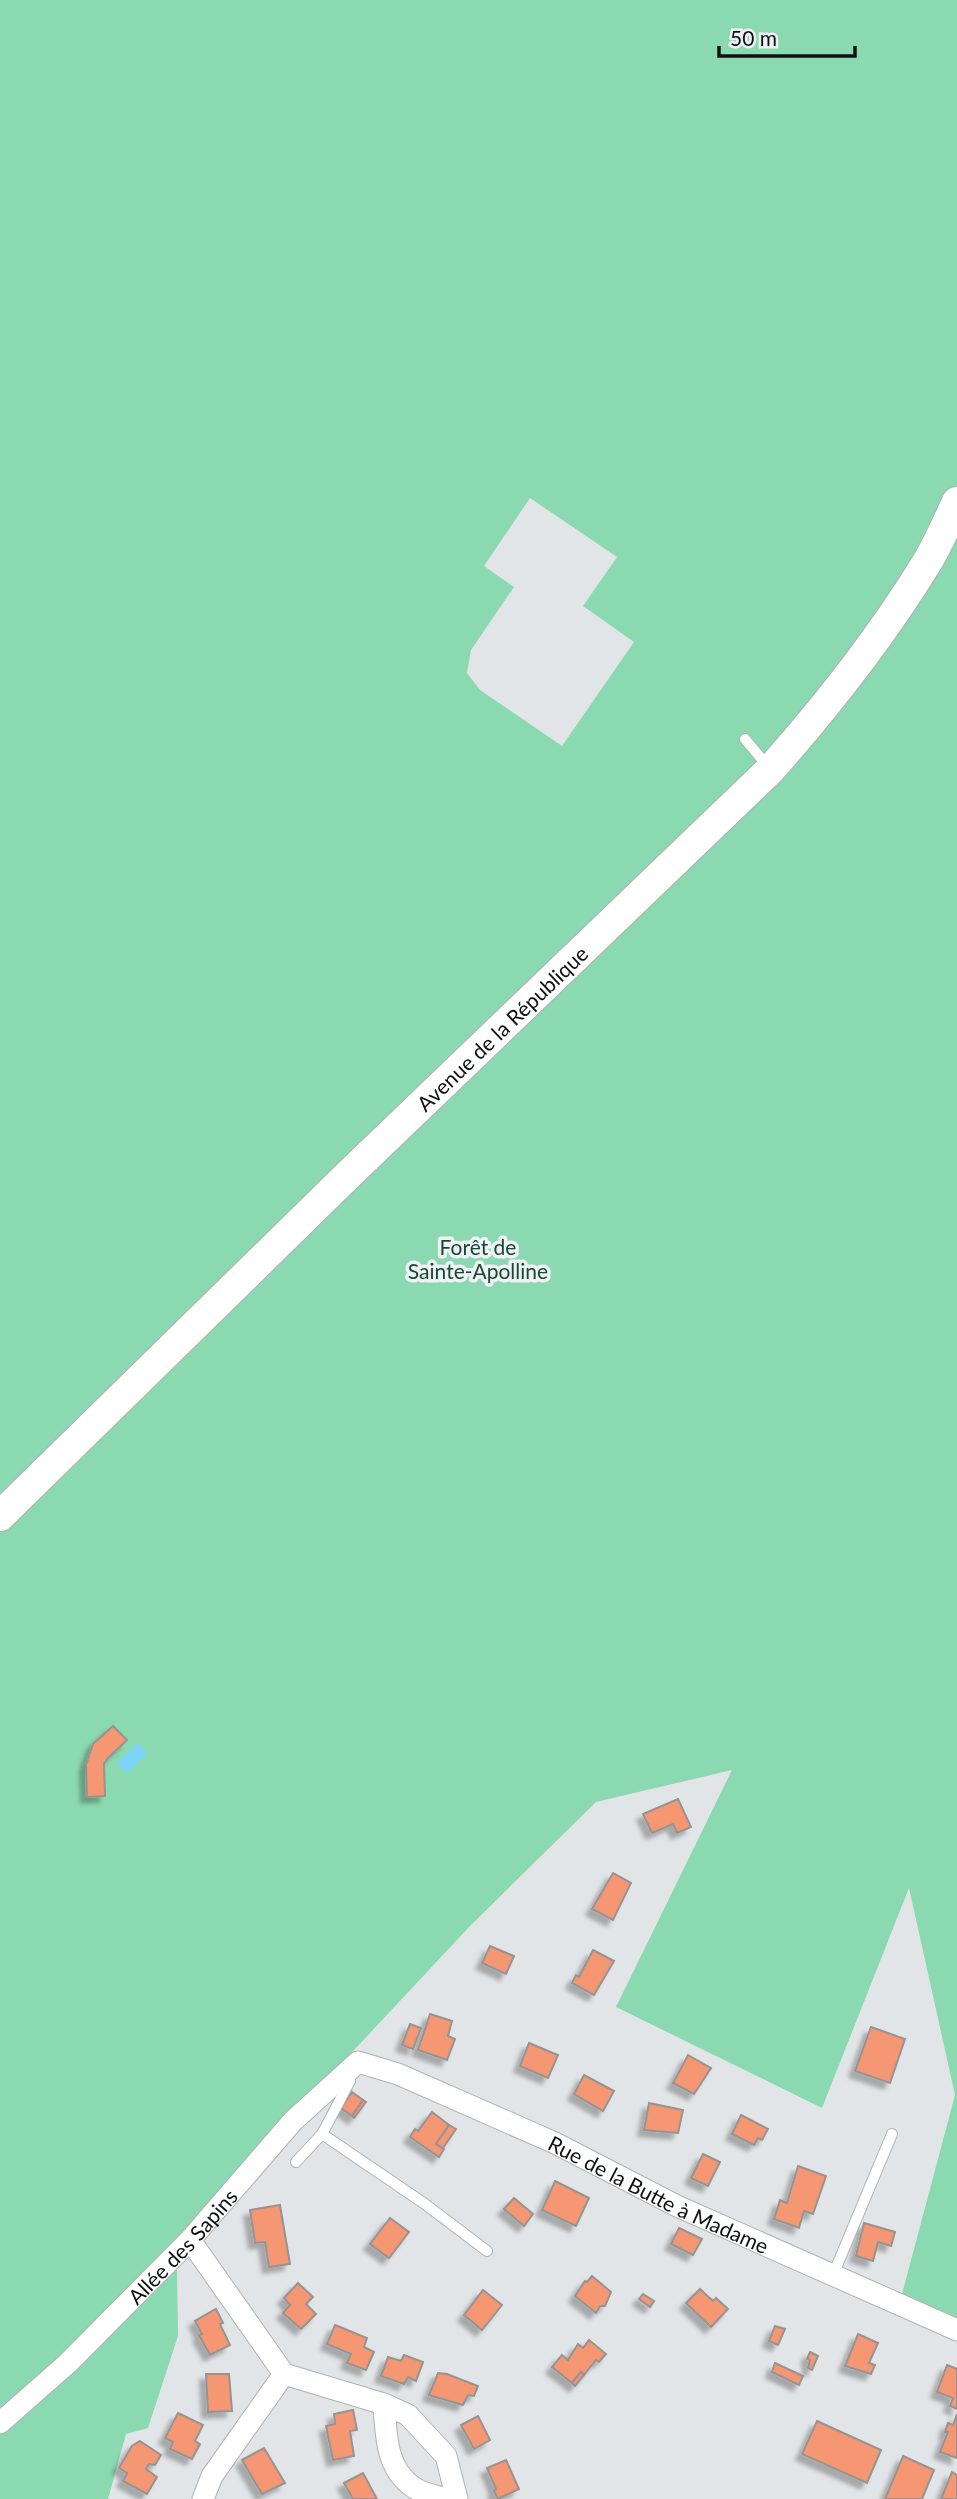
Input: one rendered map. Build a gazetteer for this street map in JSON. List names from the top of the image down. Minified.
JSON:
{"streets":{"main road":["Avenue de la République"],"street":["Rue de la Butte à Madame","Allée des Sapins"]},"crossings":[["Rue de la Butte à Madame","Allée des Sapins"]],"parks":["Forêt de Sainte-Apolline"],"scale_bar":"50 m"}
